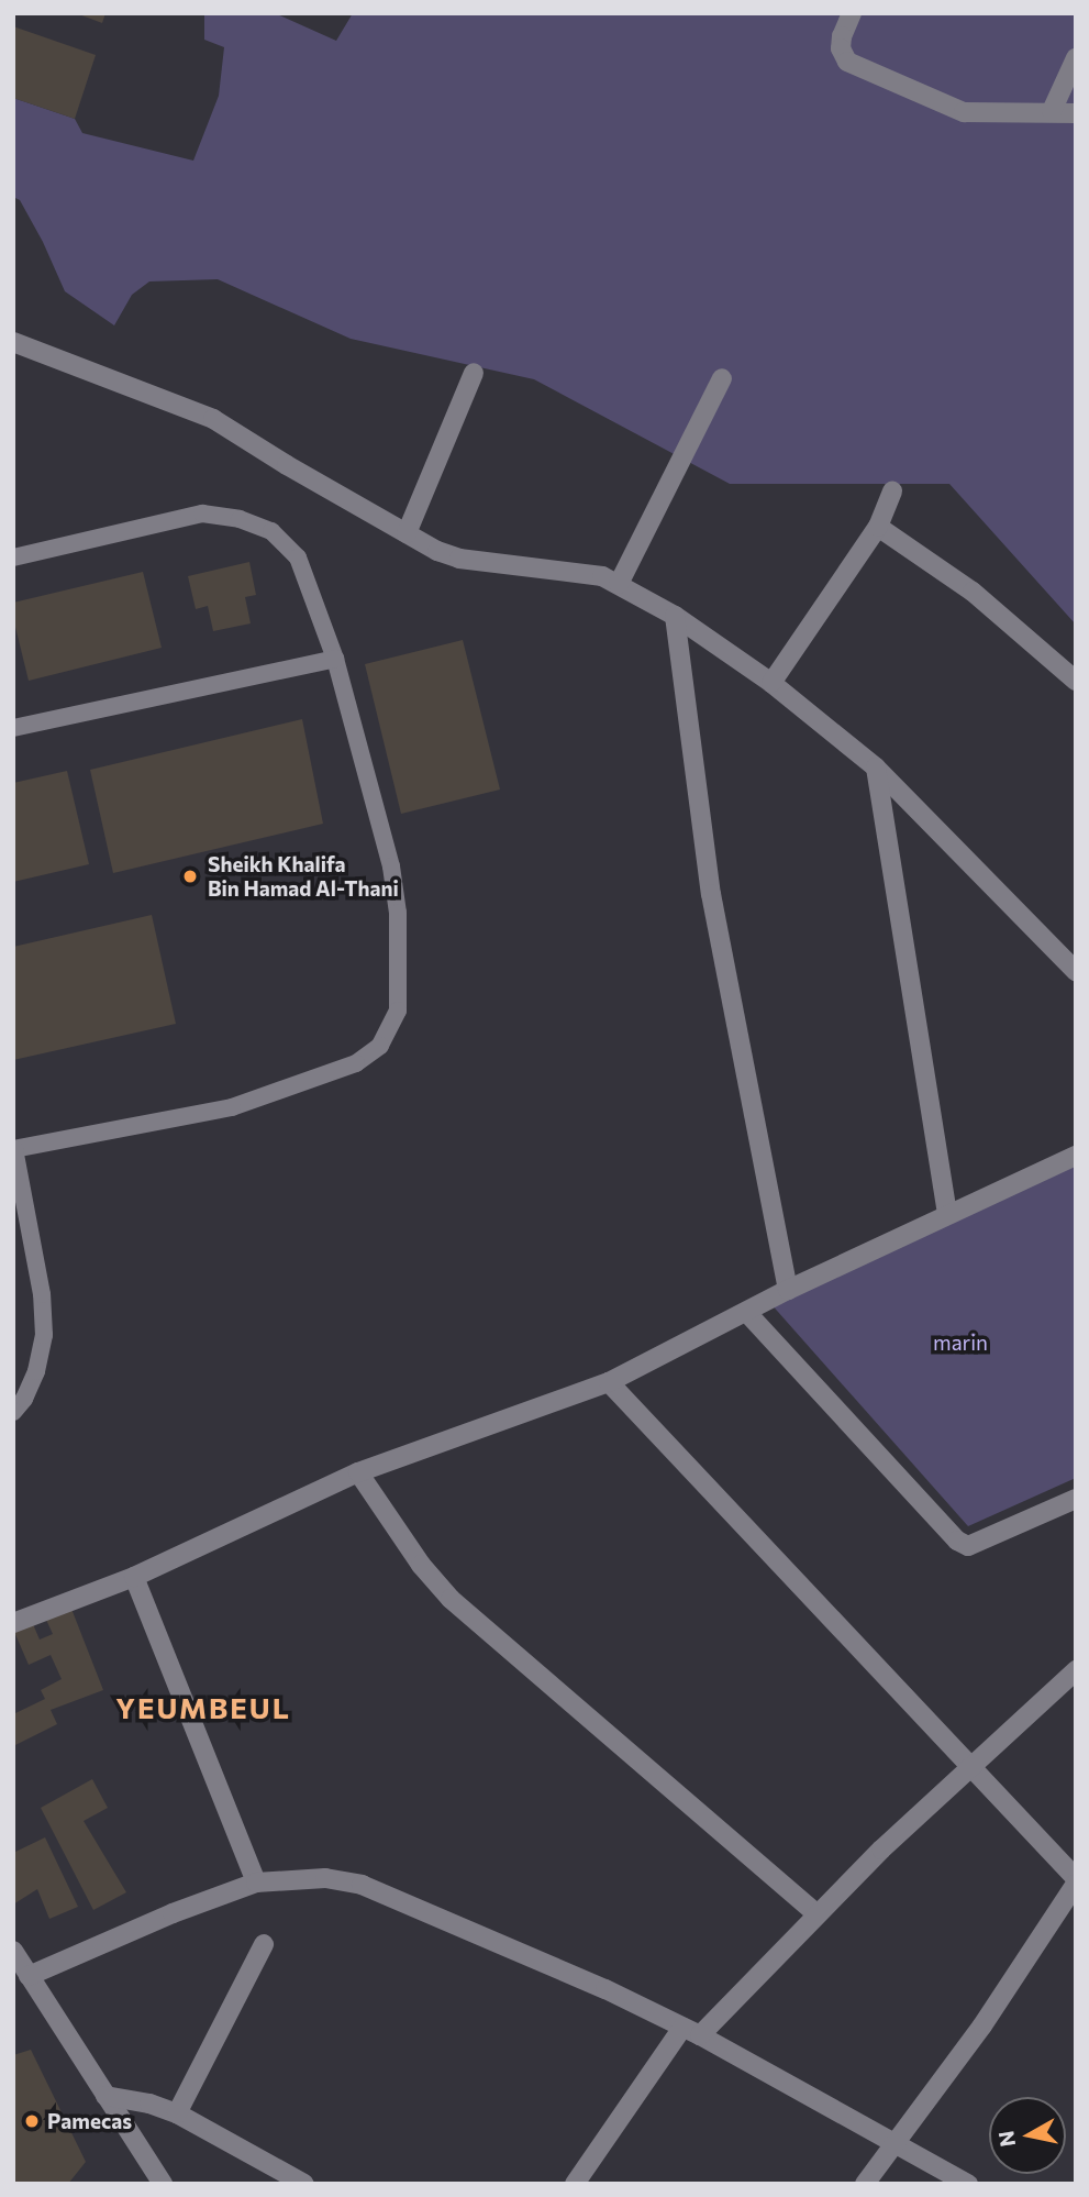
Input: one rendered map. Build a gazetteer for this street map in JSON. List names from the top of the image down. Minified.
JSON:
{"districts":["YEUMBEUL"],"parks":["marin"],"places":["Sheikh Khalifa Bin Hamad Al-Thani","Pamecas"],"north":"left"}
